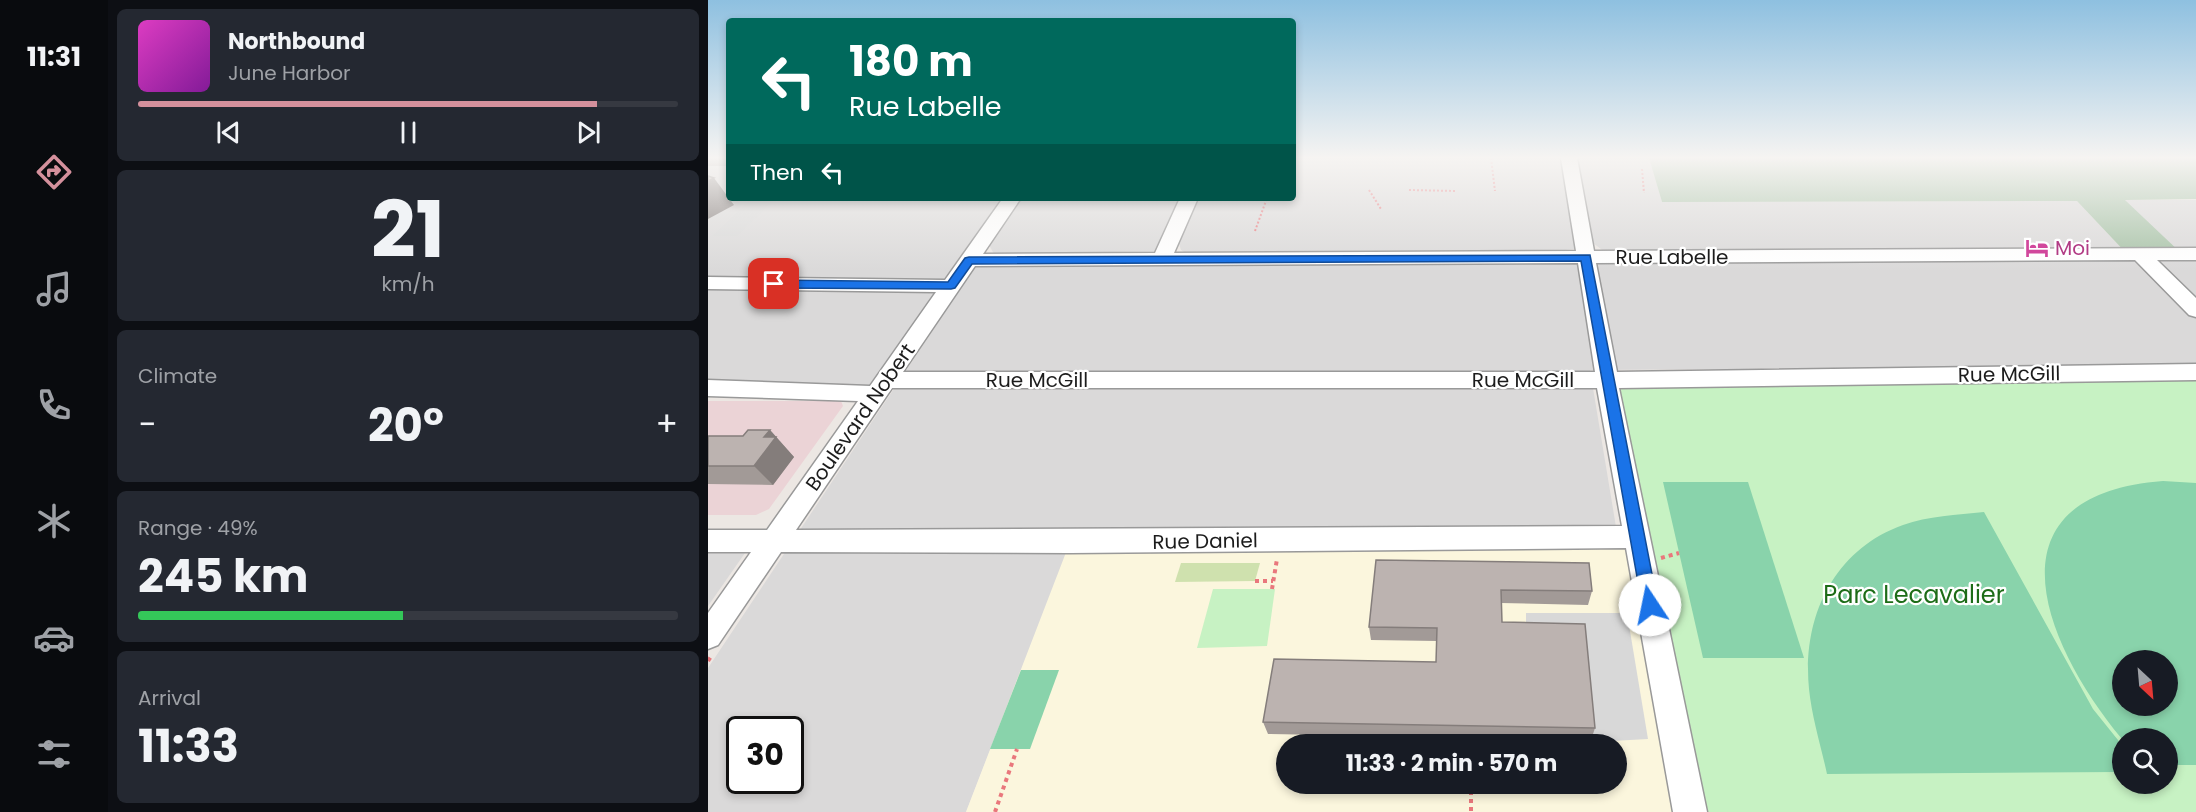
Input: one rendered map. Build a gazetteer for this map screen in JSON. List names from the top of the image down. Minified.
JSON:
{"streets":{"street":["Rue Labelle","Rue McGill","Boulevard Nobert","Rue Daniel"]},"crossings":[["Rue Labelle","Boulevard Nobert"],["Rue McGill","Boulevard Nobert"],["Boulevard Nobert","Rue Daniel"]],"parks":["Parc Lecavalier"],"places":{"hotel":["Moi"]},"north":"bottom right","page":{"tabs":"11:31","turn":["180 m","Rue Labelle"],"song":["Northbound","June Harbor"],"then":"Then","tile":[["21","km/h"],"Climate",["Range · 49%","245 km"],["Arrival","11:33"]],"heat":["−","20°","+"],"limit":"30","trip":"11:33 · 2 min · 570 m"}}
